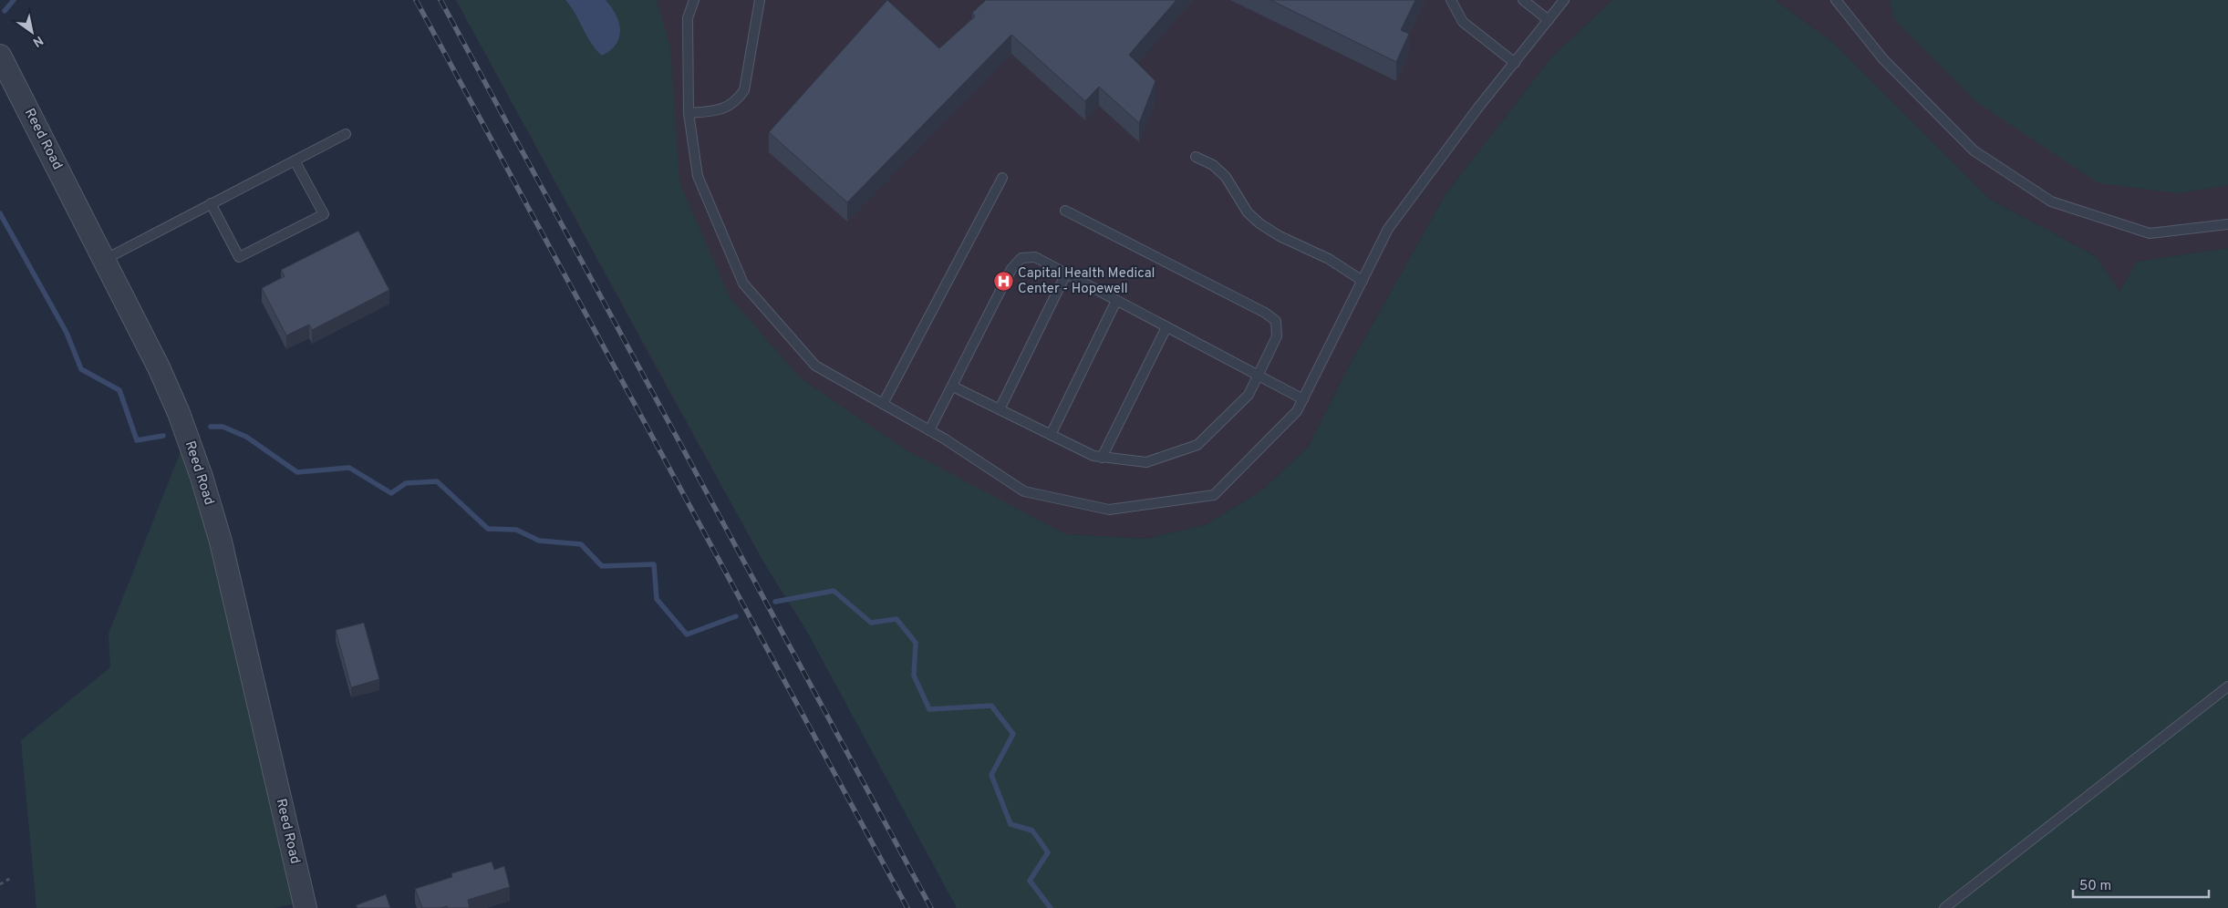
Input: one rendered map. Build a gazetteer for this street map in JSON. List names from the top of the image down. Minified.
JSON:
{"streets":{"street":["Reed Road"]},"places":{"hospital":["Capital Health Medical Center - Hopewell"]},"scale_bar":"50 m","north":"bottom right"}
